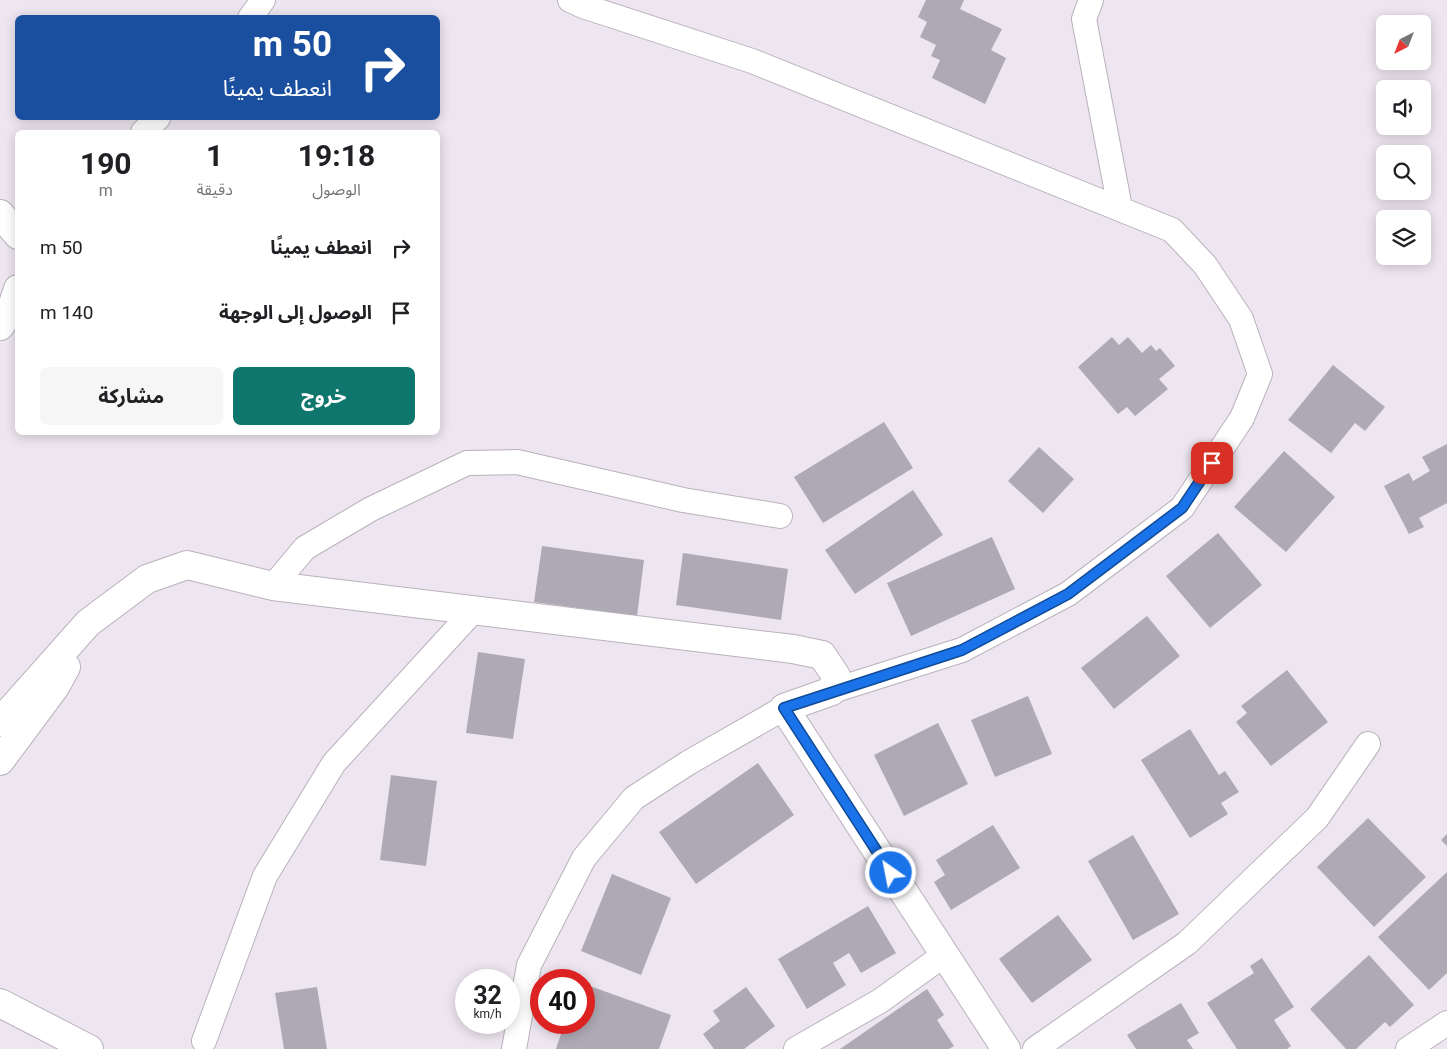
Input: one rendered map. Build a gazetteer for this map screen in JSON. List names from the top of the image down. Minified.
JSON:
{"north":"bottom left","page":{"turn":["50 m","انعطف يمينًا"],"eta":["19:18","الوصول","1","دقيقة","190","m"],"list":[{"name":"انعطف يمينًا","value":"50 m"},{"name":"الوصول إلى الوجهة","value":"140 m"}],"buttons":["خروج","مشاركة"],"speed":"32 km/h","limit":"40"}}
